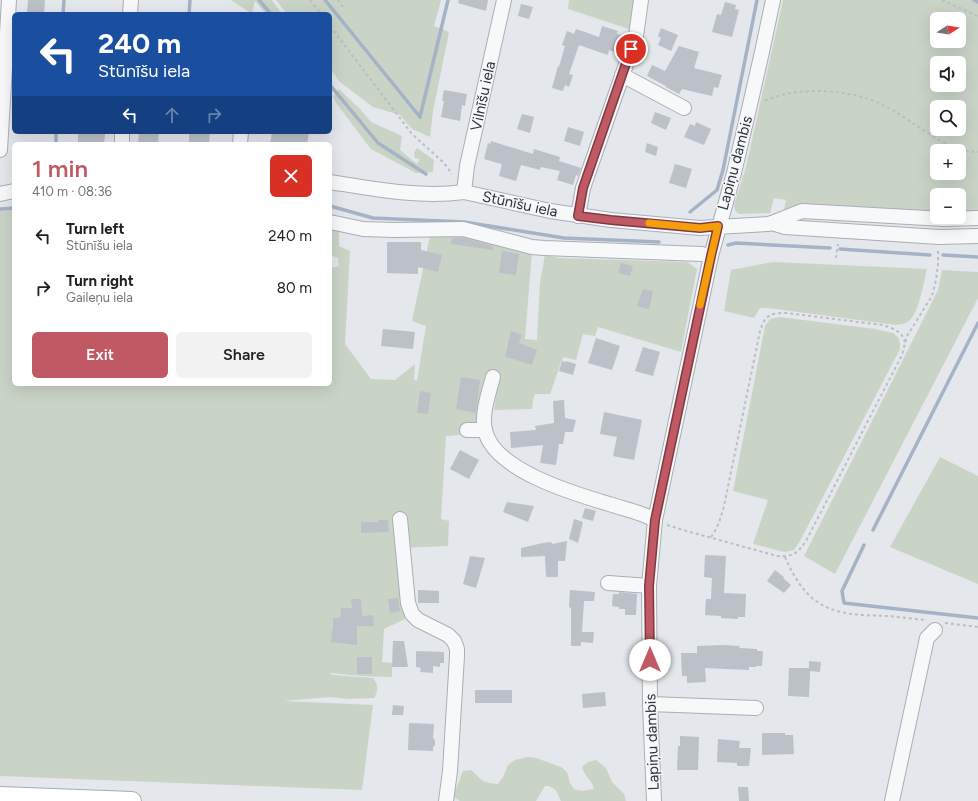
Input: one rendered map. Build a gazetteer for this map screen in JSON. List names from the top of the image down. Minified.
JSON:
{"streets":{"street":["Vilnīšu iela","Lapiņu dambis","Stūnīšu iela"]},"crossings":[["Vilnīšu iela","Stūnīšu iela"],["Lapiņu dambis","Stūnīšu iela"]],"north":"right","page":{"map_buttons":["+","−"],"turn":["240 m","Stūnīšu iela"],"heading":["1 min","410 m · 08:36"],"list":[{"name":"Turn left","note":"Stūnīšu iela","value":"240 m"},{"name":"Turn right","note":"Gaileņu iela","value":"80 m"}],"buttons":["Exit","Share"]}}
